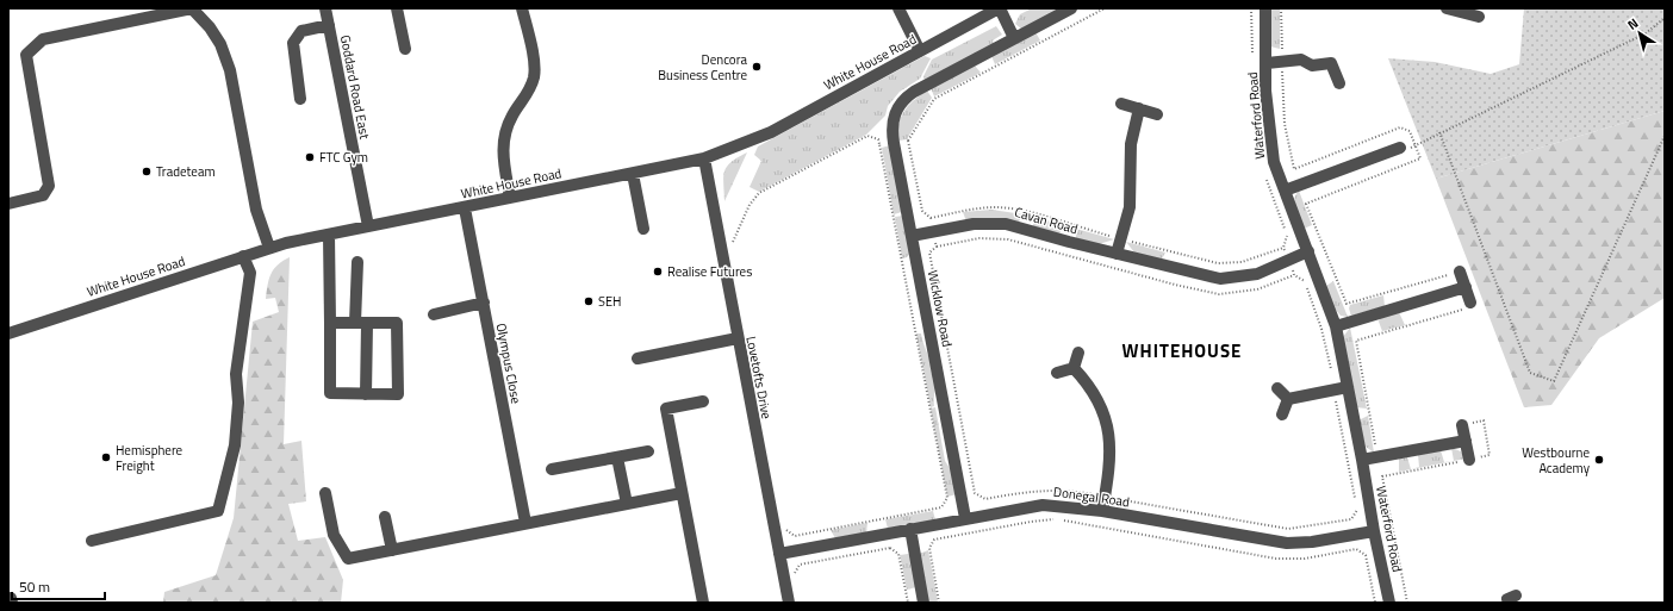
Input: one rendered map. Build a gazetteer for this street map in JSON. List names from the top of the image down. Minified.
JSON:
{"streets":{"street":["White House Road","Goddard Road East","Waterford Road","Cavan Road","Wicklow Road","Olympus Close","Lovetofts Drive","Donegal Road"]},"crossings":[["White House Road","Goddard Road East"],["White House Road","Wicklow Road"],["White House Road","Olympus Close"],["White House Road","Lovetofts Drive"],["Waterford Road","Cavan Road"],["Waterford Road","Donegal Road"],["Cavan Road","Wicklow Road"],["Wicklow Road","Donegal Road"],["Lovetofts Drive","Donegal Road"]],"districts":["WHITEHOUSE"],"places":["Dencora Business Centre","FTC Gym","Tradeteam","Realise Futures","SEH","Hemisphere Freight","Westbourne Academy"],"scale_bar":"50 m","north":"top left"}
